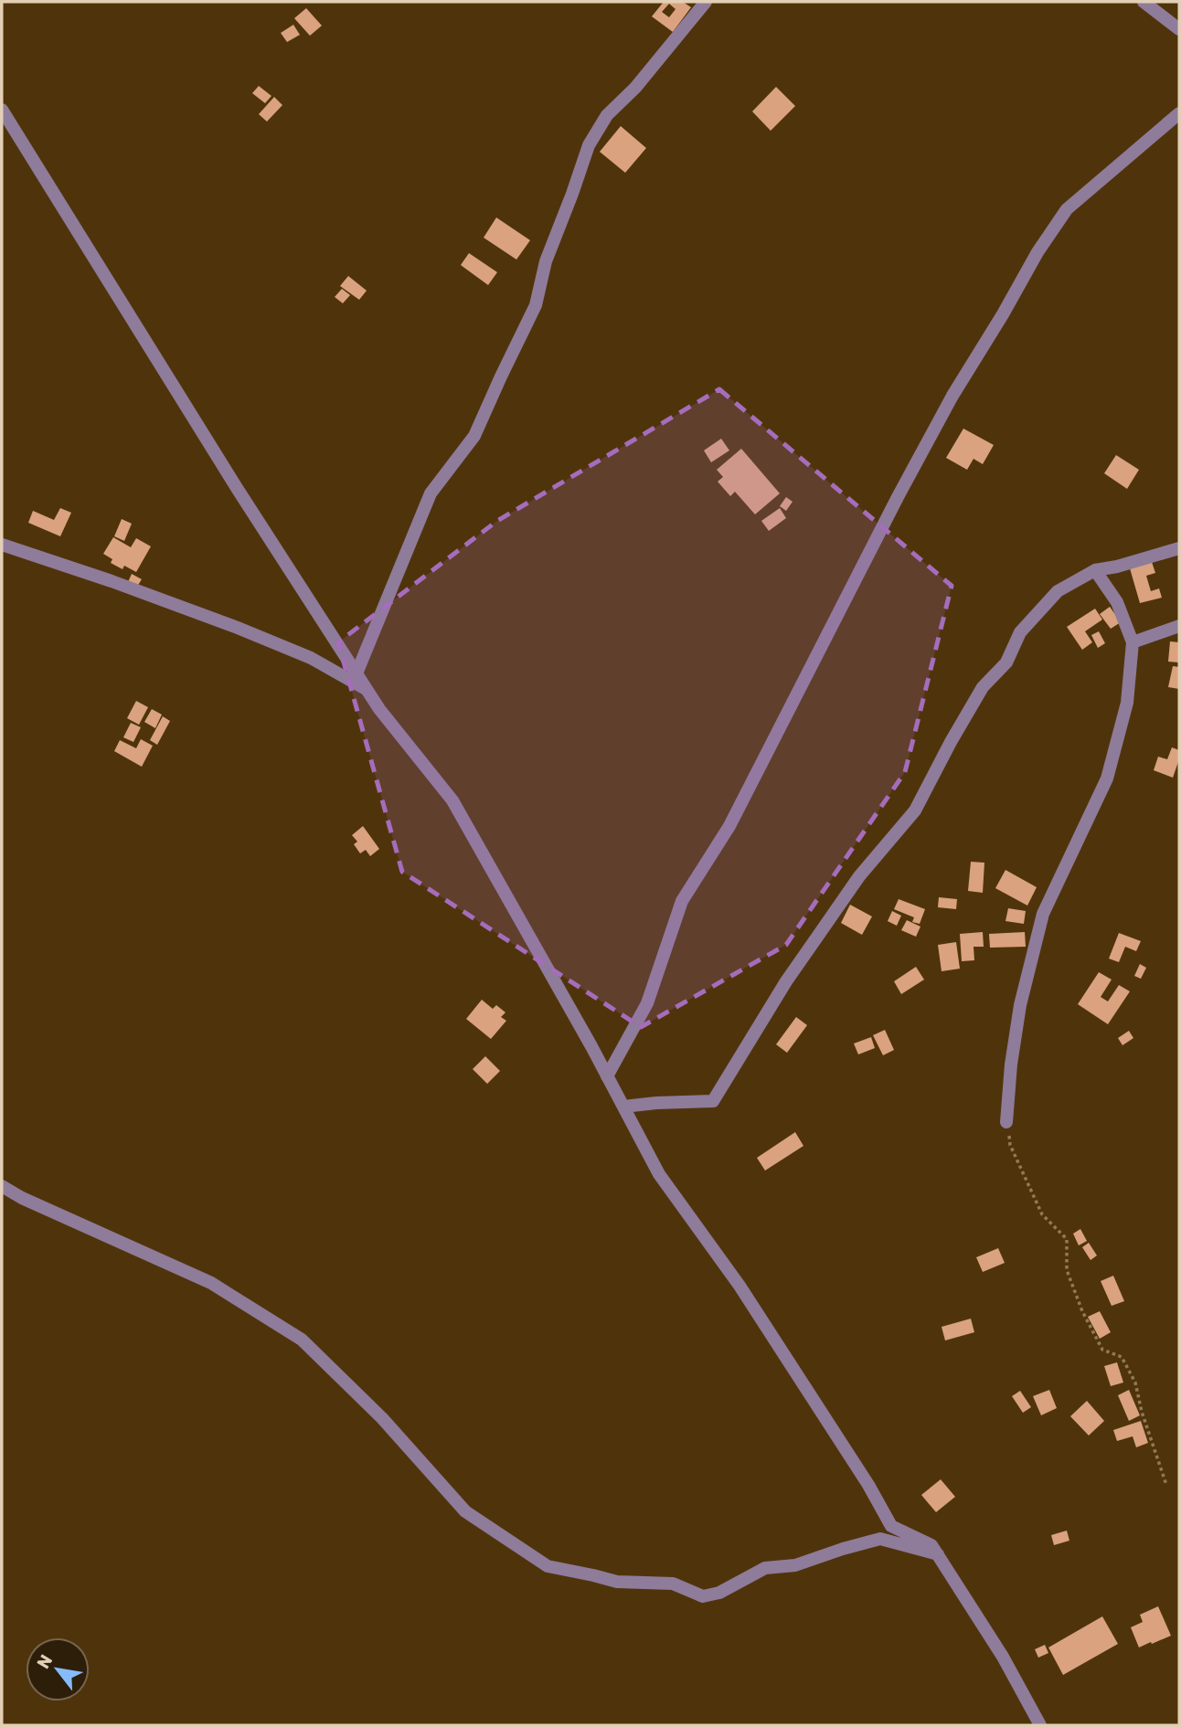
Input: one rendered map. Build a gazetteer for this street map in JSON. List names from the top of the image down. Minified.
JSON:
{"north":"top left"}
